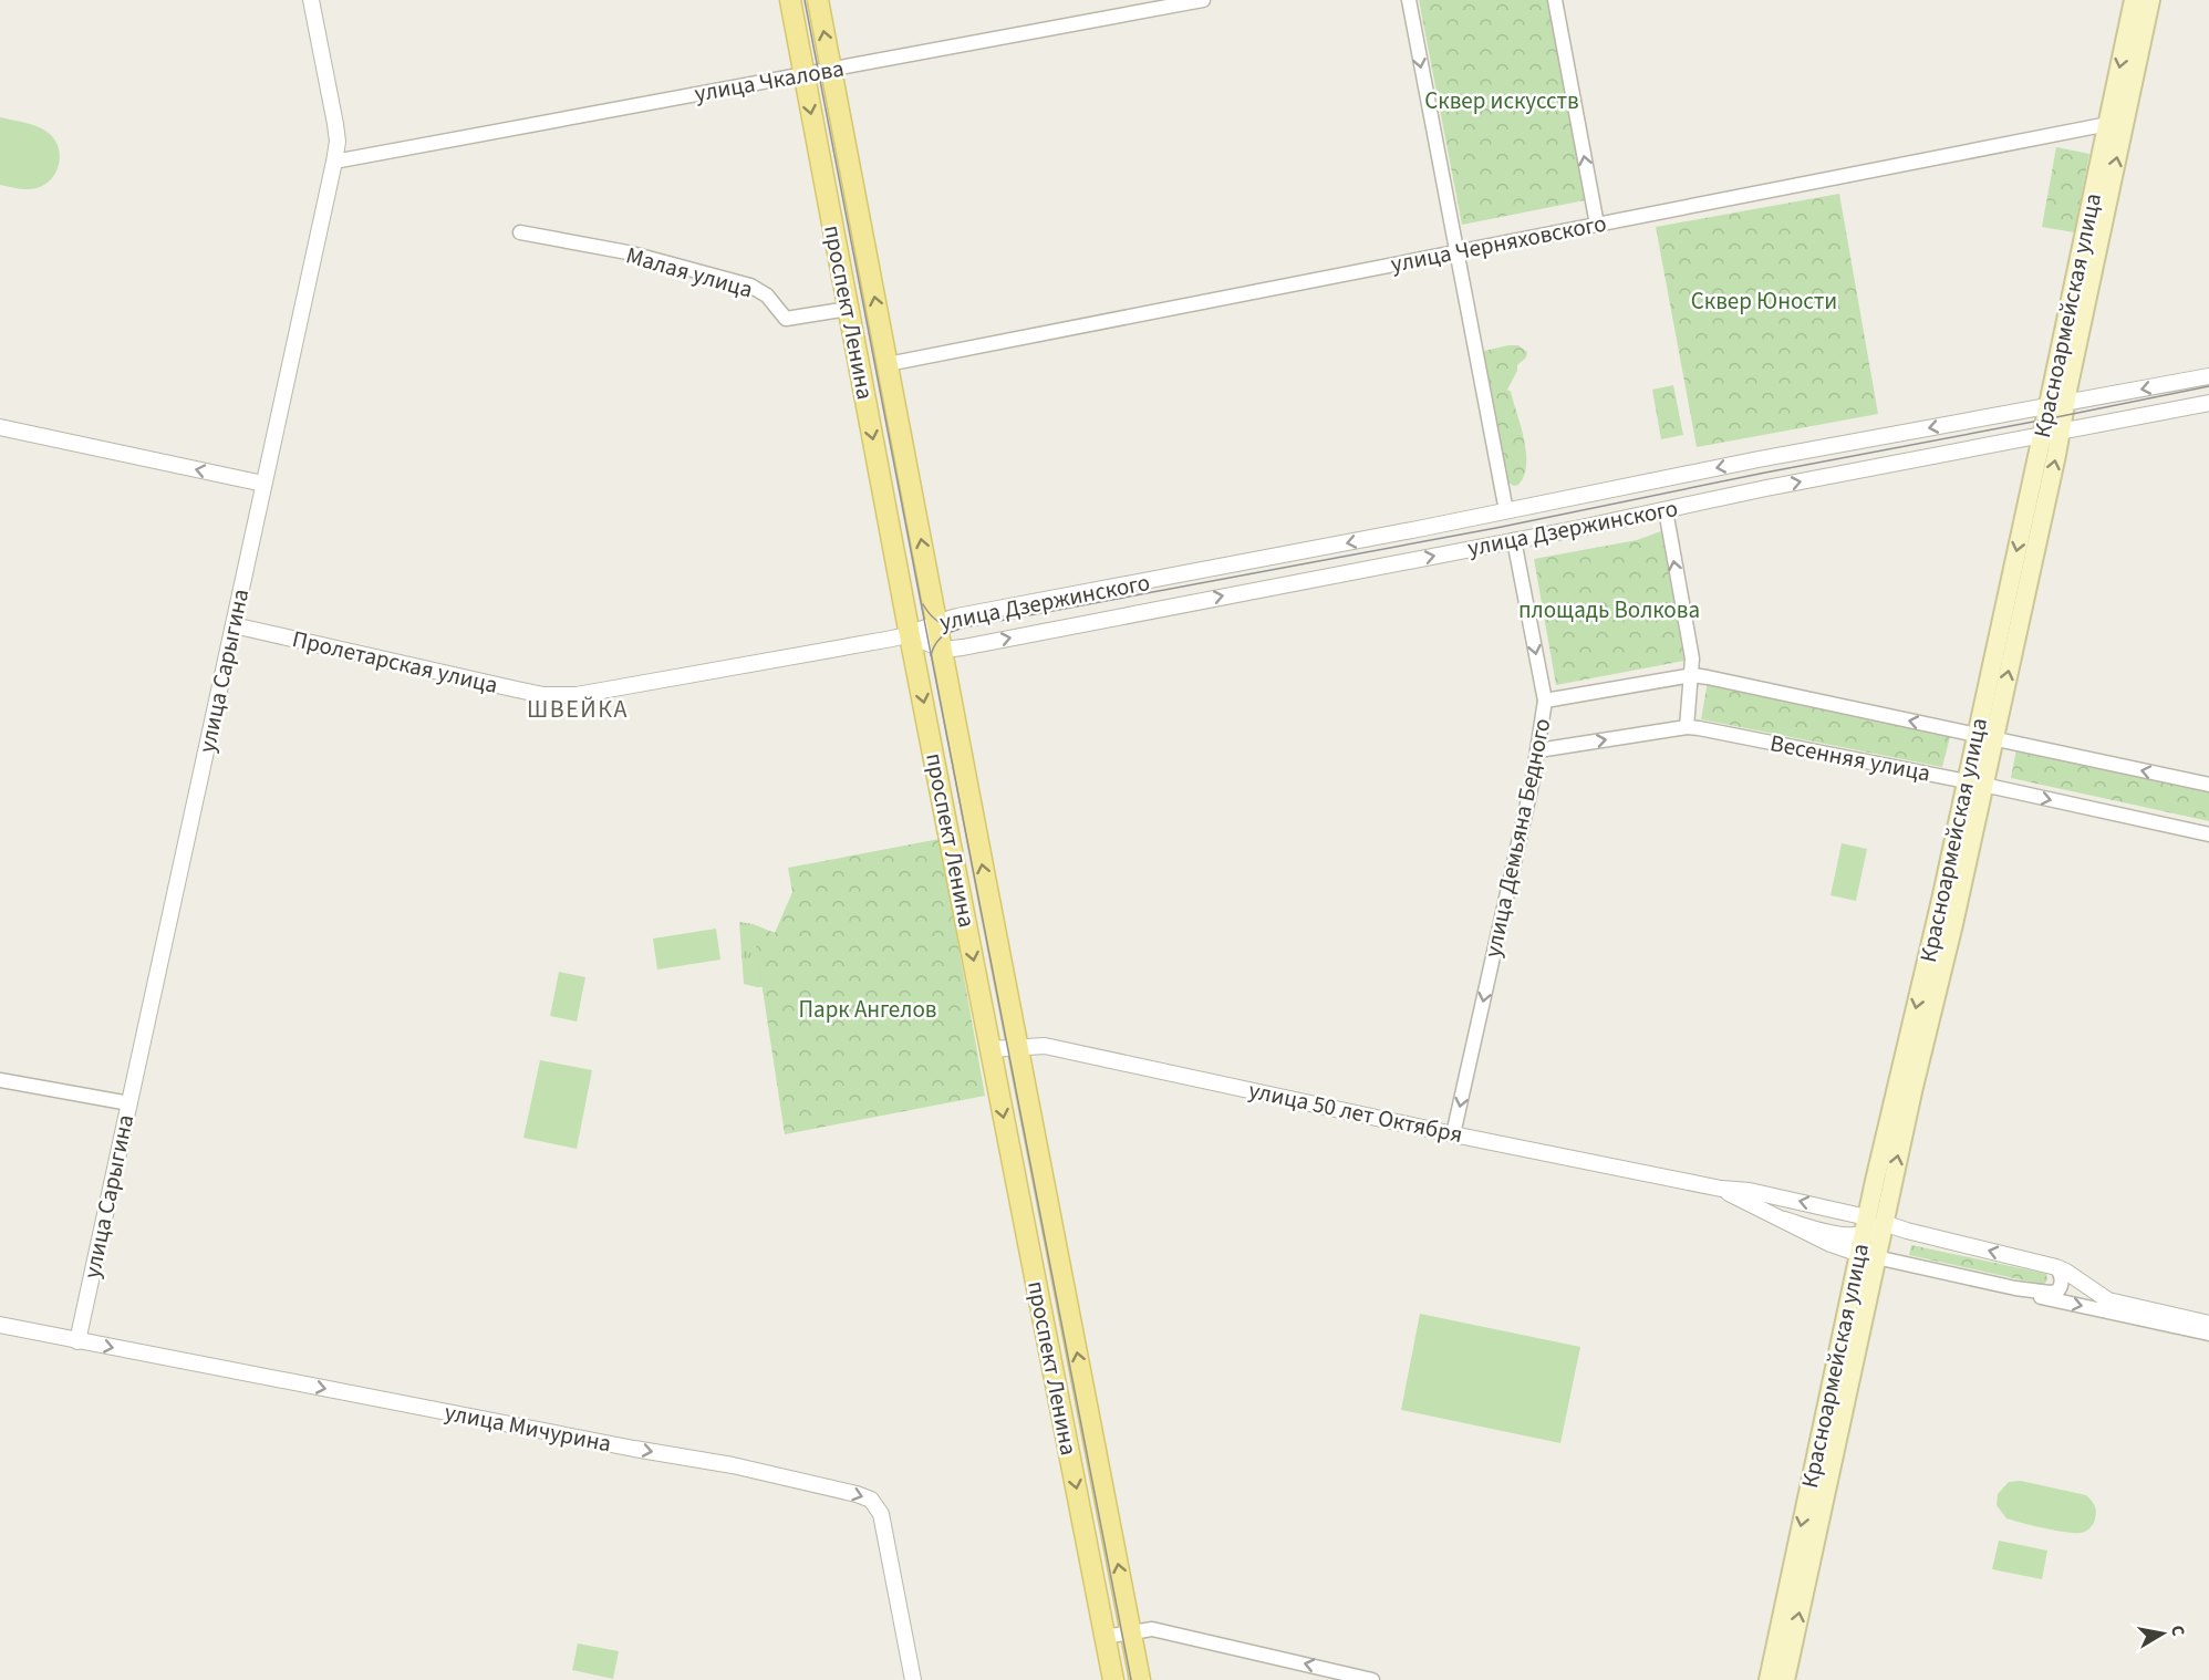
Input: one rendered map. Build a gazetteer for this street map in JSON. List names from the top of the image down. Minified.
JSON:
{"streets":{"main road":["проспект Ленина","Красноармейская улица"],"street":["улица Чкалова","улица Черняховского","Малая улица","улица Дзержинского","Пролетарская улица","улица Сарыгина","Весенняя улица","улица Демьяна Бедного","улица 50 лет Октября","улица Мичурина"]},"crossings":[["улица Чкалова","проспект Ленина"],["улица Чкалова","улица Сарыгина"],["улица Черняховского","проспект Ленина"],["улица Черняховского","Красноармейская улица"],["Малая улица","проспект Ленина"],["проспект Ленина","улица Дзержинского"],["проспект Ленина","Пролетарская улица"],["проспект Ленина","улица 50 лет Октября"],["Красноармейская улица","улица Дзержинского"],["Красноармейская улица","Весенняя улица"],["Красноармейская улица","улица 50 лет Октября"],["улица Дзержинского","Пролетарская улица"],["улица Дзержинского","улица Демьяна Бедного"],["Пролетарская улица","улица Сарыгина"],["улица Сарыгина","улица Мичурина"],["Весенняя улица","улица Демьяна Бедного"],["улица Демьяна Бедного","улица 50 лет Октября"]],"one_way":["улица Демьяна Бедного","улица Мичурина"],"districts":["ШВЕЙКА"],"parks":["Сквер искусств","Сквер Юности","площадь Волкова","Парк Ангелов"],"north":"right"}
